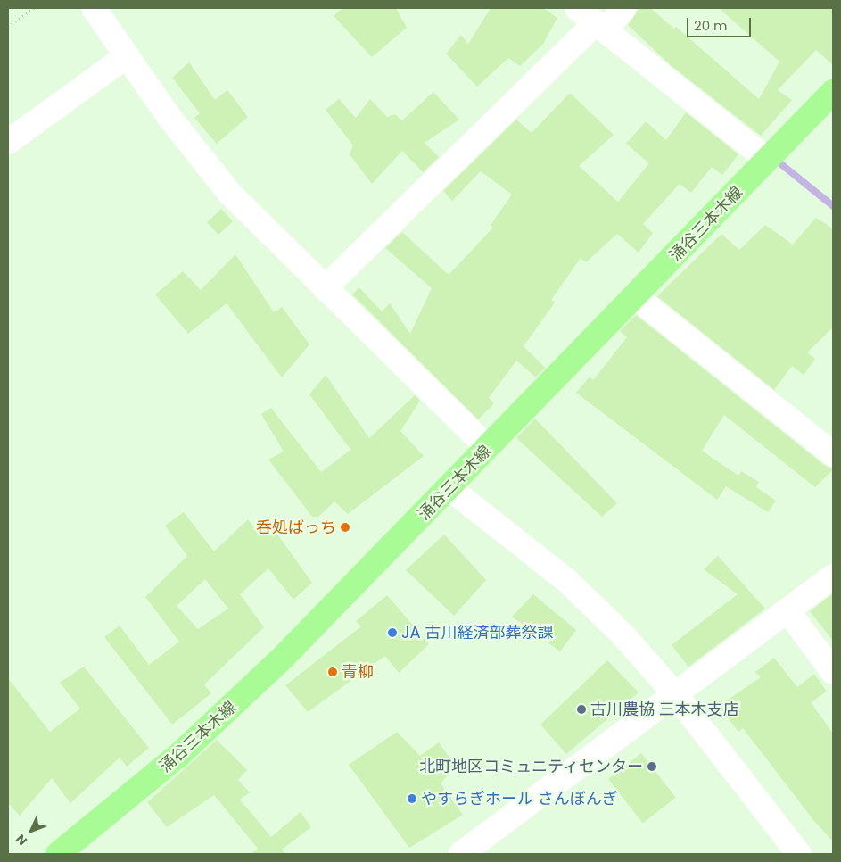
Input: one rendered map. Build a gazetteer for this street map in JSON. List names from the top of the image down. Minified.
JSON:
{"streets":{"main road":["涌谷三本木線"]},"places":["呑処ばっち","JA 古川経済部葬祭課","青柳","古川農協 三本木支店","北町地区コミュニティセンター","やすらぎホール さんぼんぎ"],"scale_bar":"20 m","north":"bottom left"}
